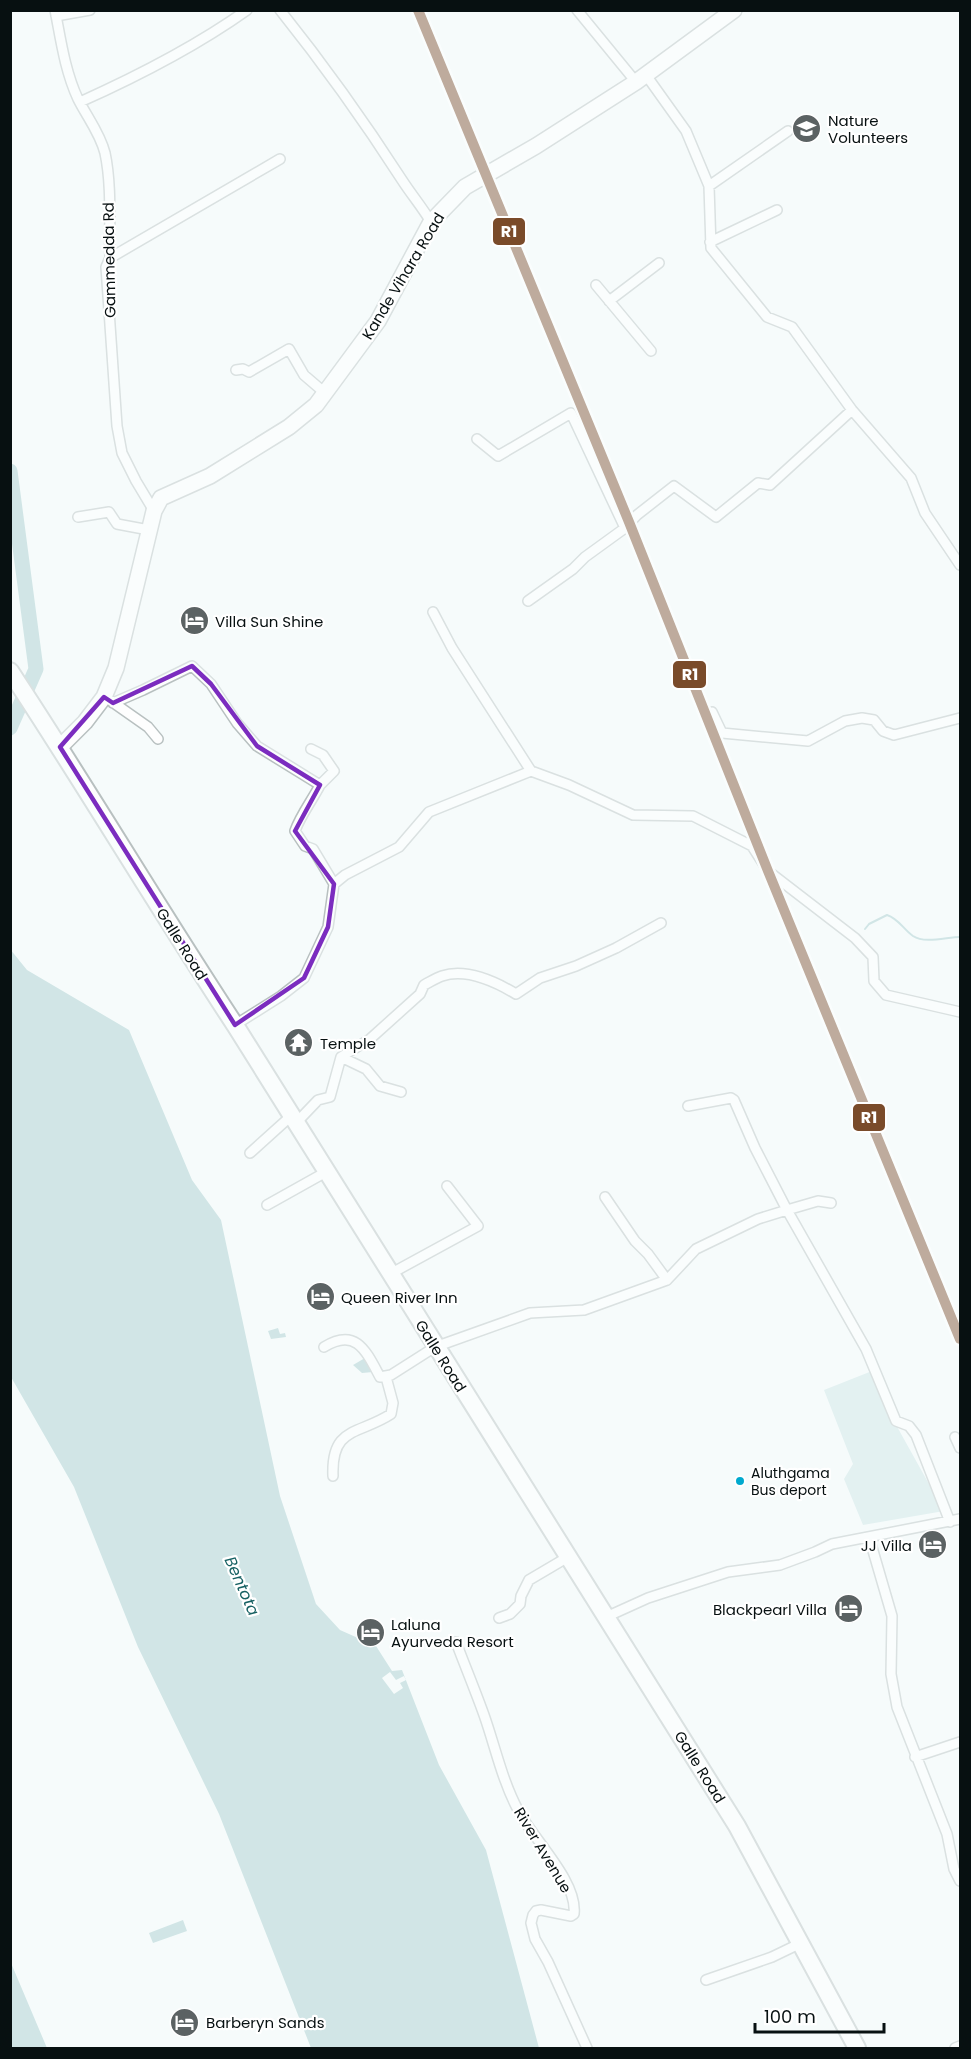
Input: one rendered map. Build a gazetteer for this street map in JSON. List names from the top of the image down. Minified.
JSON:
{"streets":{"highway":["Galle Road"],"main road":["Kande Vihara Road"],"street":["Gammedda Rd","River Avenue"]},"crossings":[["Gammedda Rd","Kande Vihara Road"]],"water":["Bentota"],"places":{"school or university":["Nature Volunteers"],"hotel":["Villa Sun Shine","Queen River Inn","JJ Villa","Blackpearl Villa","Laluna Ayurveda Resort","Barberyn Sands"],"temple":["Temple"],"other":["Aluthgama Bus deport"]},"lines":["transit line R1"],"scale_bar":"100 m"}
